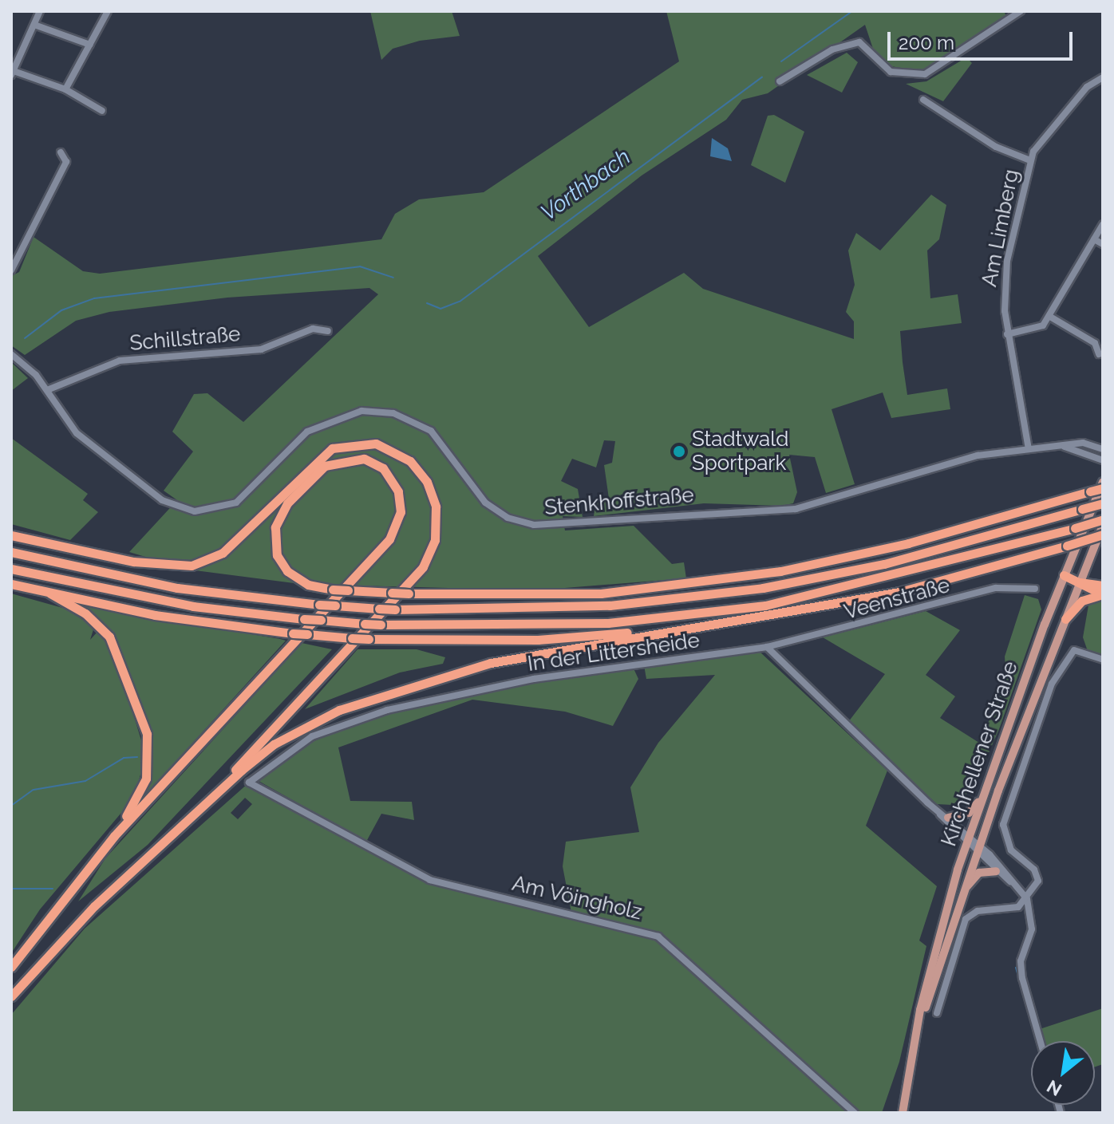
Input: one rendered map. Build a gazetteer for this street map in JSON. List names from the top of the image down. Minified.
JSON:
{"streets":{"main road":["Kirchhellener Straße"],"street":["Am Limberg","Schillstraße","Stenkhoffstraße","Veenstraße","In der Littersheide","Am Vöingholz"]},"crossings":[["Am Limberg","Stenkhoffstraße"],["Schillstraße","Stenkhoffstraße"],["Veenstraße","In der Littersheide"],["In der Littersheide","Am Vöingholz"]],"water":["Vorthbach"],"places":["Stadtwald Sportpark"],"scale_bar":"200 m","north":"bottom left"}
